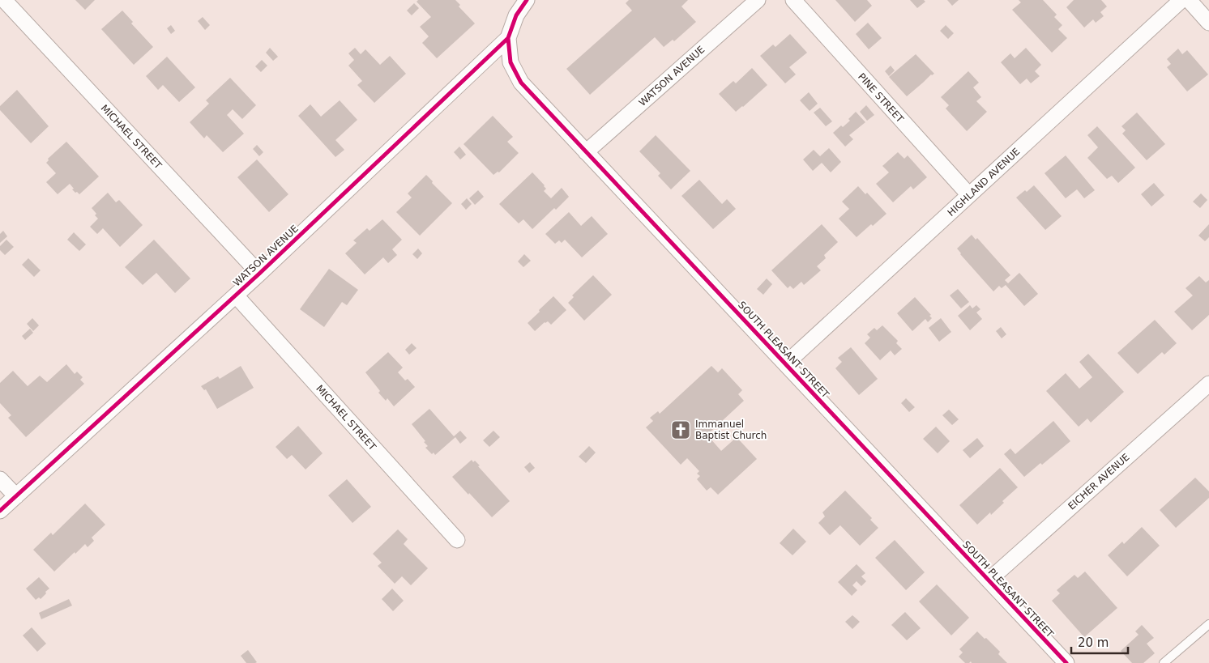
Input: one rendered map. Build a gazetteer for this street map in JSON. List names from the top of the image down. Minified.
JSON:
{"streets":{"street":["WATSON AVENUE","PINE STREET","MICHAEL STREET","HIGHLAND AVENUE","SOUTH PLEASANT STREET","EICHER AVENUE"]},"crossings":[["WATSON AVENUE","MICHAEL STREET"],["WATSON AVENUE","SOUTH PLEASANT STREET"],["PINE STREET","HIGHLAND AVENUE"],["HIGHLAND AVENUE","SOUTH PLEASANT STREET"],["SOUTH PLEASANT STREET","EICHER AVENUE"]],"places":{"church":["Immanuel Baptist Church"]},"scale_bar":"20 m"}
